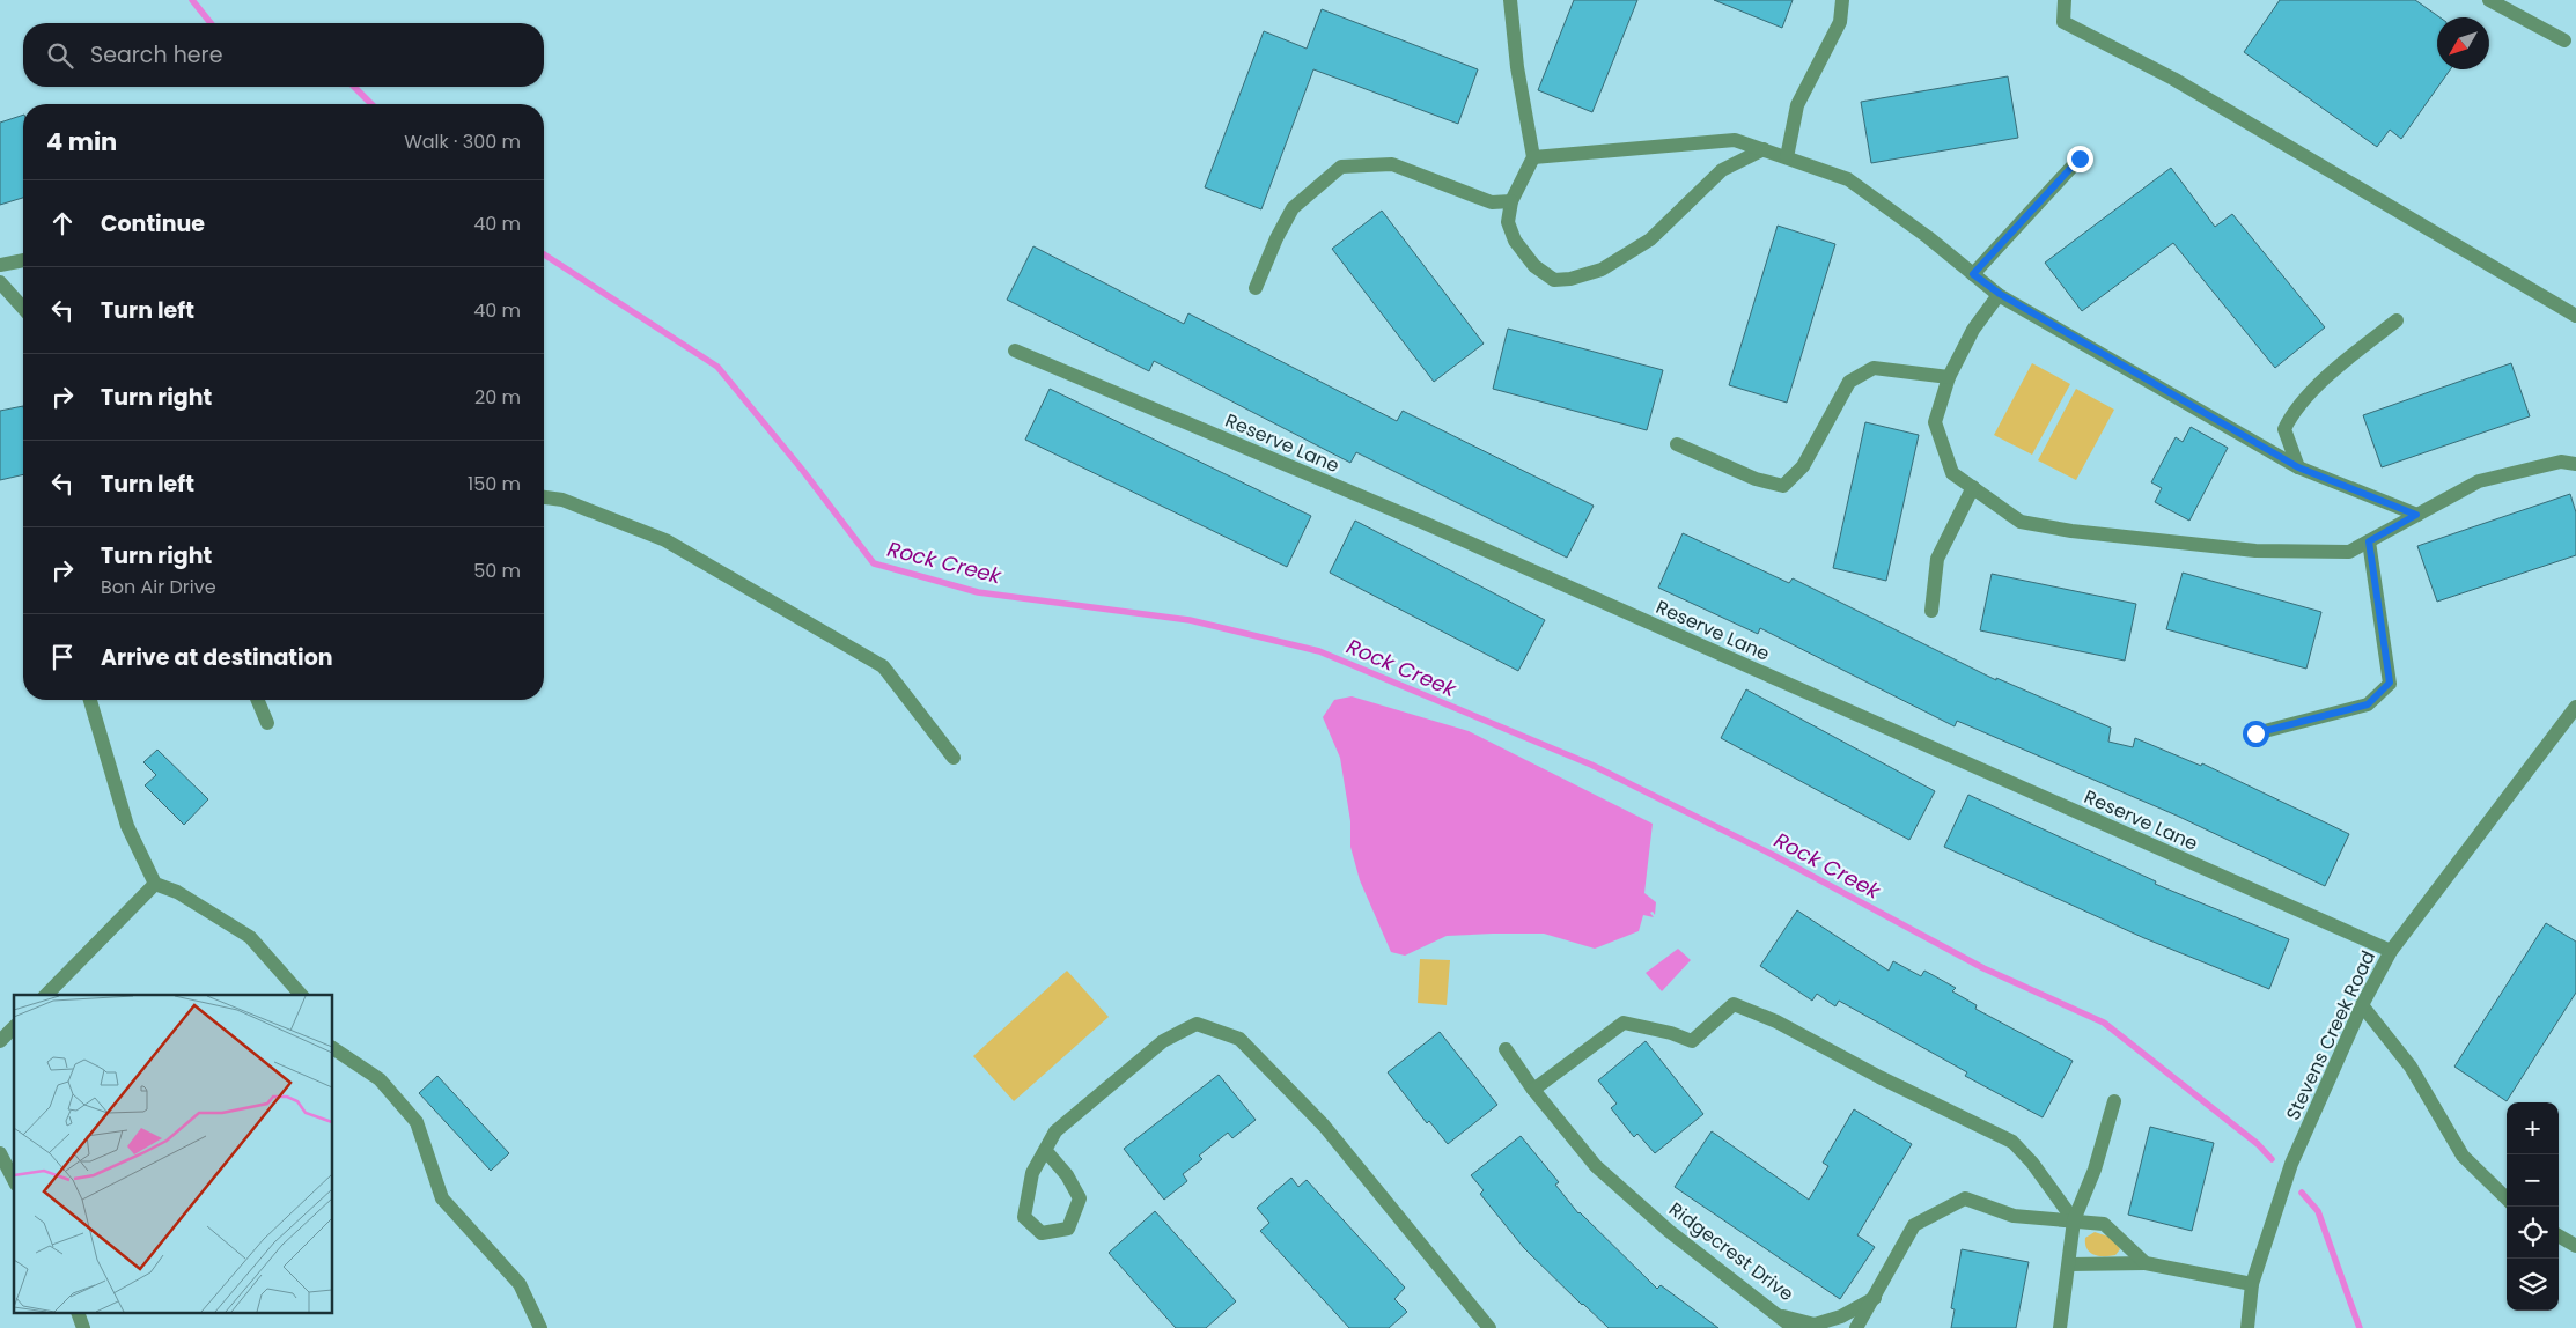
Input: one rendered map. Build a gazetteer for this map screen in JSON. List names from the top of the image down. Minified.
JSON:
{"streets":{"street":["Reserve Lane","Stevens Creek Road","Ridgecrest Drive"]},"crossings":[["Reserve Lane","Stevens Creek Road"]],"water":["Rock Creek"],"north":"bottom left","page":{"search":"Search here","heading":["4 min","Walk · 300 m"],"list":[["Continue","40 m"],["Turn left","40 m"],["Turn right","20 m"],["Turn left","150 m"],["Turn right","Bon Air Drive","50 m"],"Arrive at destination"],"map_buttons":["+","−"]}}
